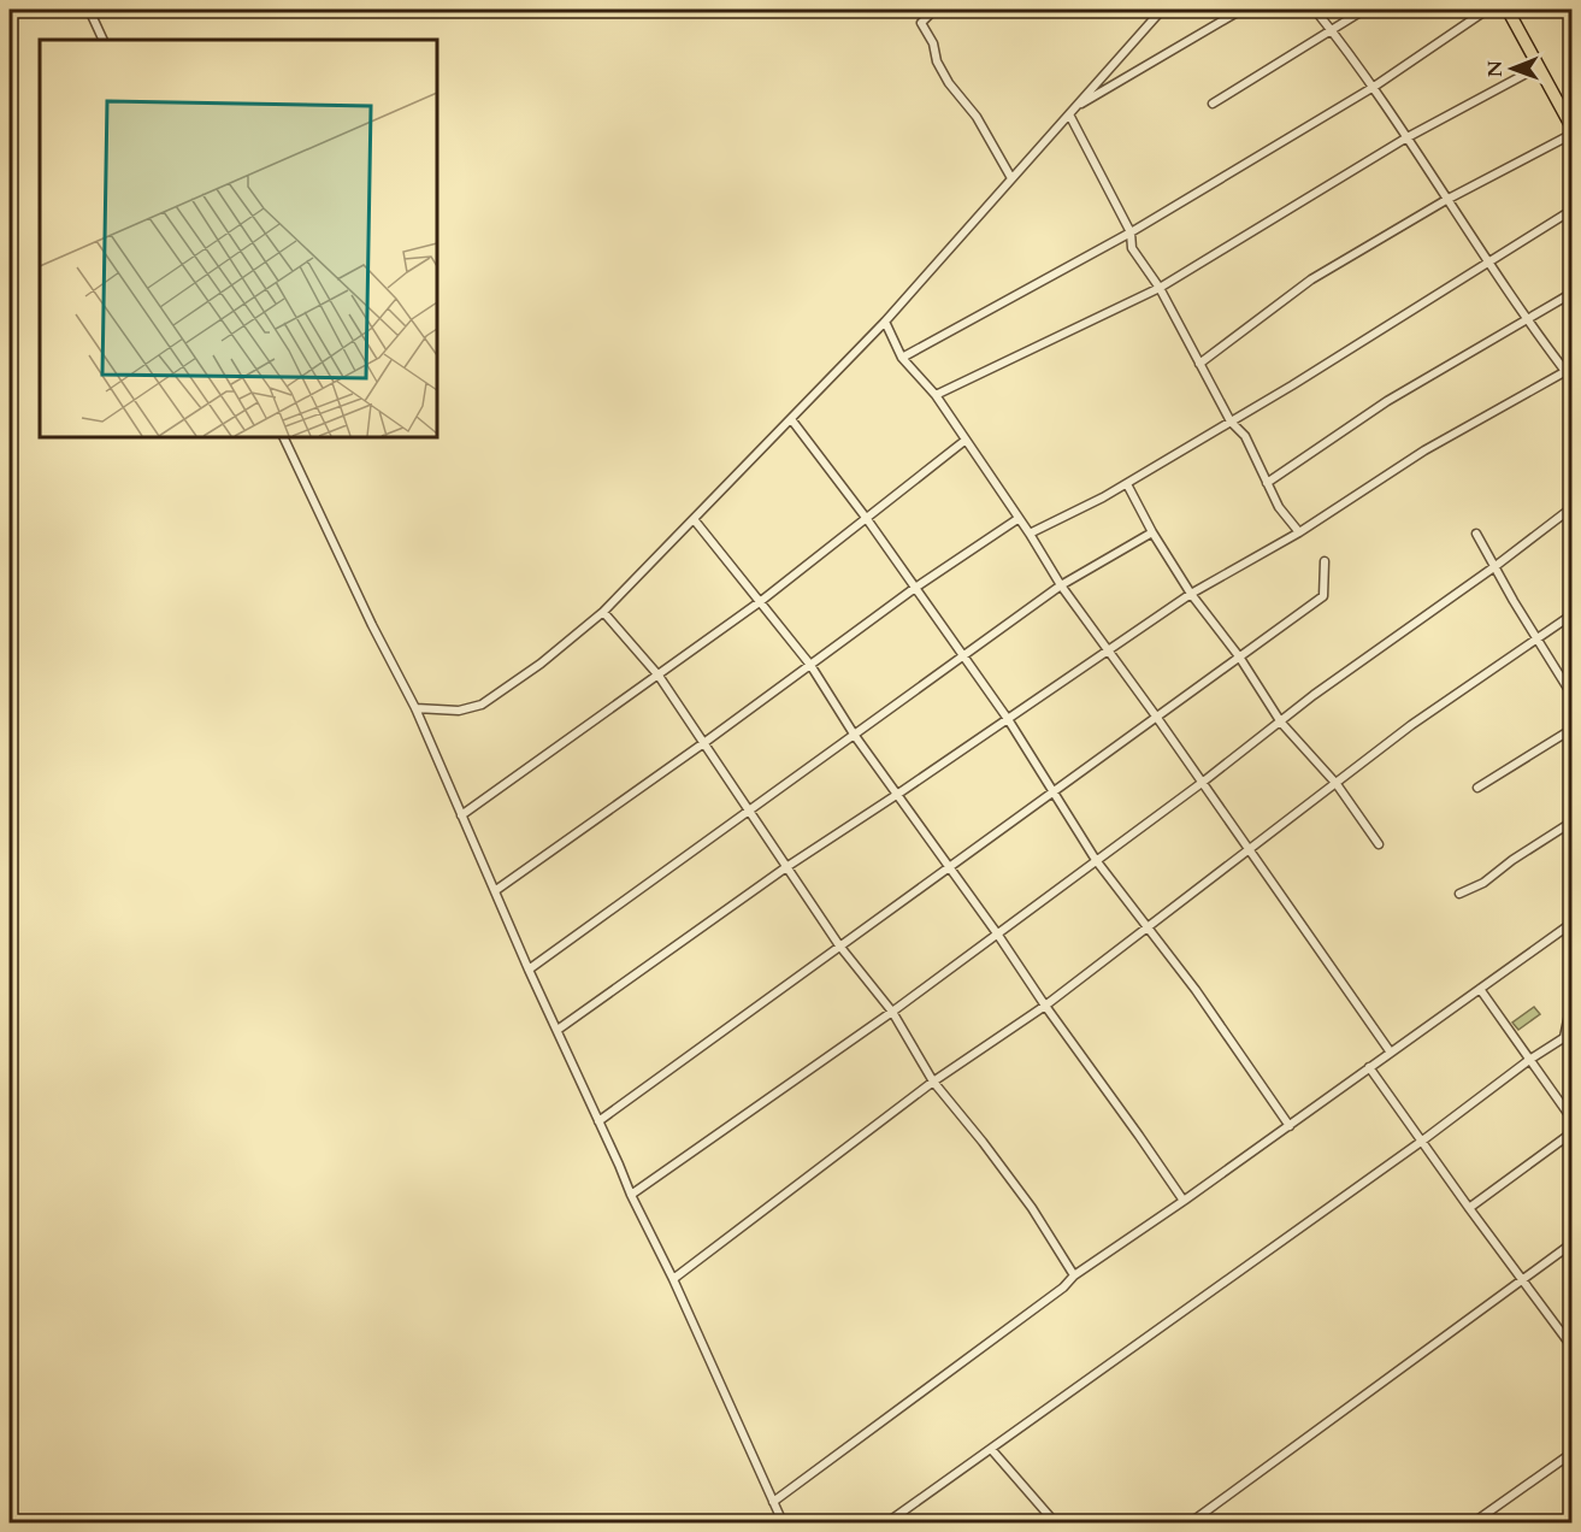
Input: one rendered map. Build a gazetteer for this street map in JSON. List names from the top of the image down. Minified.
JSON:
{"north":"left"}
